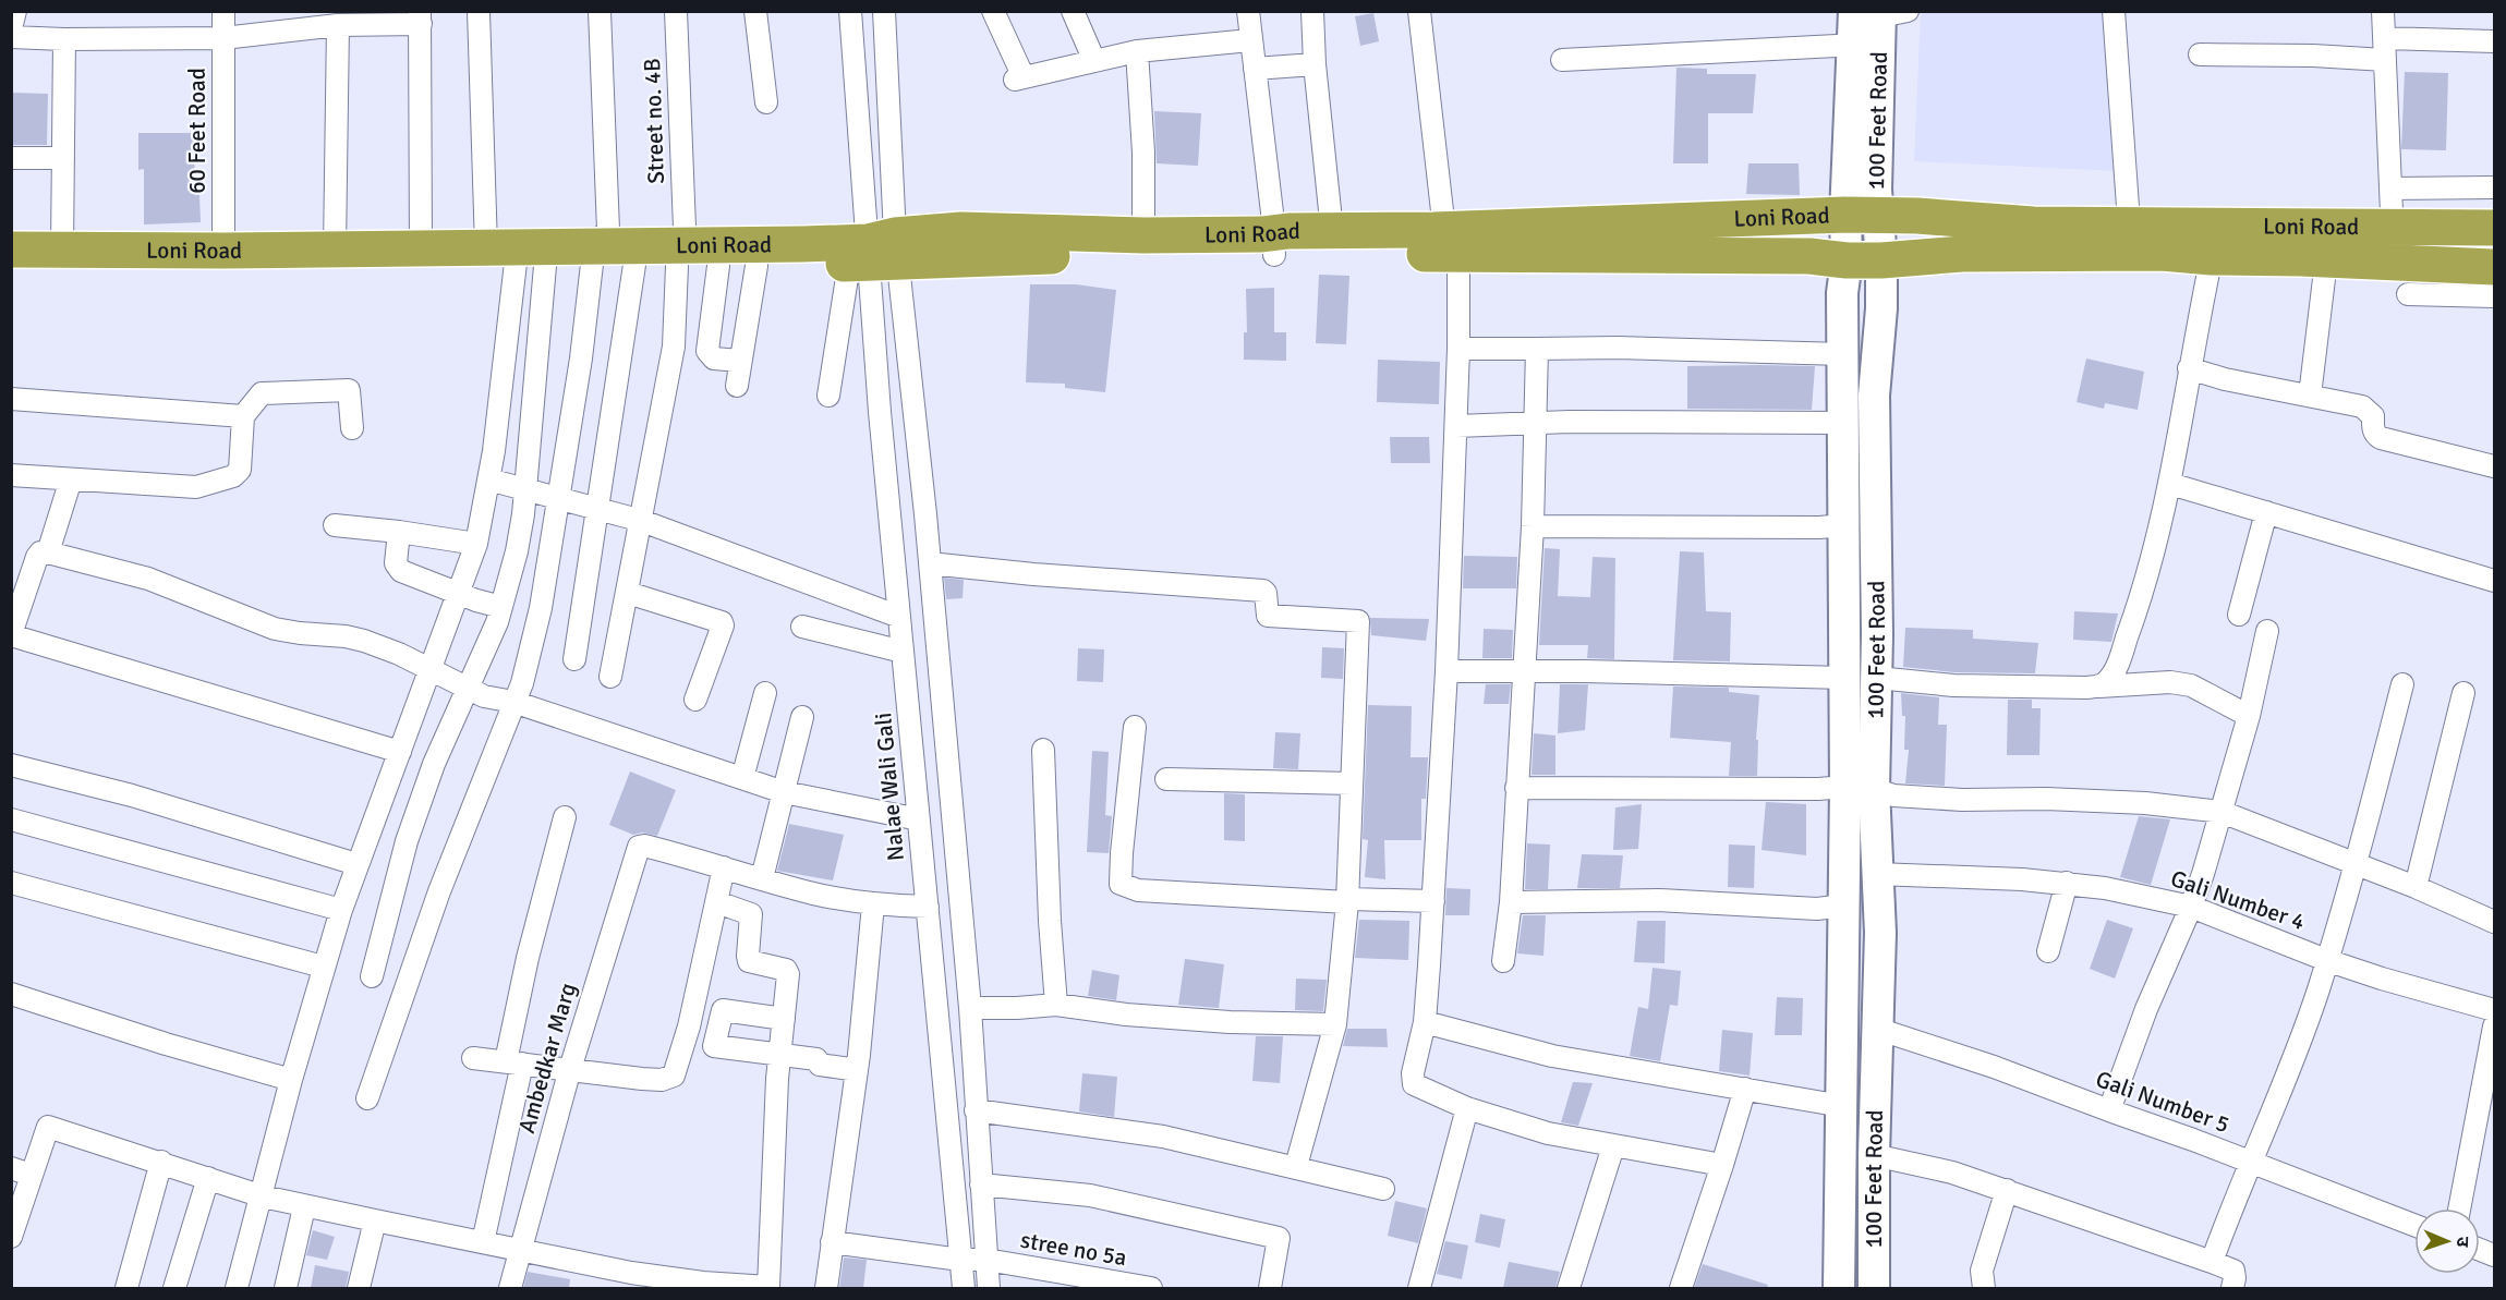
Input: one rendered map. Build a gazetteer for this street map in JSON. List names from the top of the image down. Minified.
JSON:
{"streets":{"highway":["Loni Road"],"main road":["100 Feet Road"],"street":["Street no. 4B","60 Feet Road","Nalae Wali Gali","Gali Number 4","Ambedkar Marg","Gali Number 5","stree no 5a"]},"crossings":[["100 Feet Road","Loni Road"],["100 Feet Road","Gali Number 4"],["100 Feet Road","Gali Number 5"],["60 Feet Road","Loni Road"],["Loni Road","Nalae Wali Gali"],["Nalae Wali Gali","stree no 5a"]],"north":"right"}
